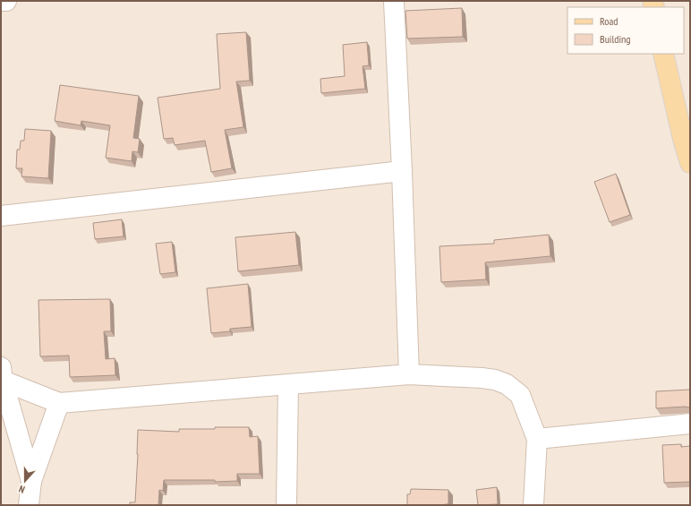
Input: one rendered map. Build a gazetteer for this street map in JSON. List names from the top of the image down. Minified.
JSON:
{"legend":["Road","Building"],"north":"bottom"}
